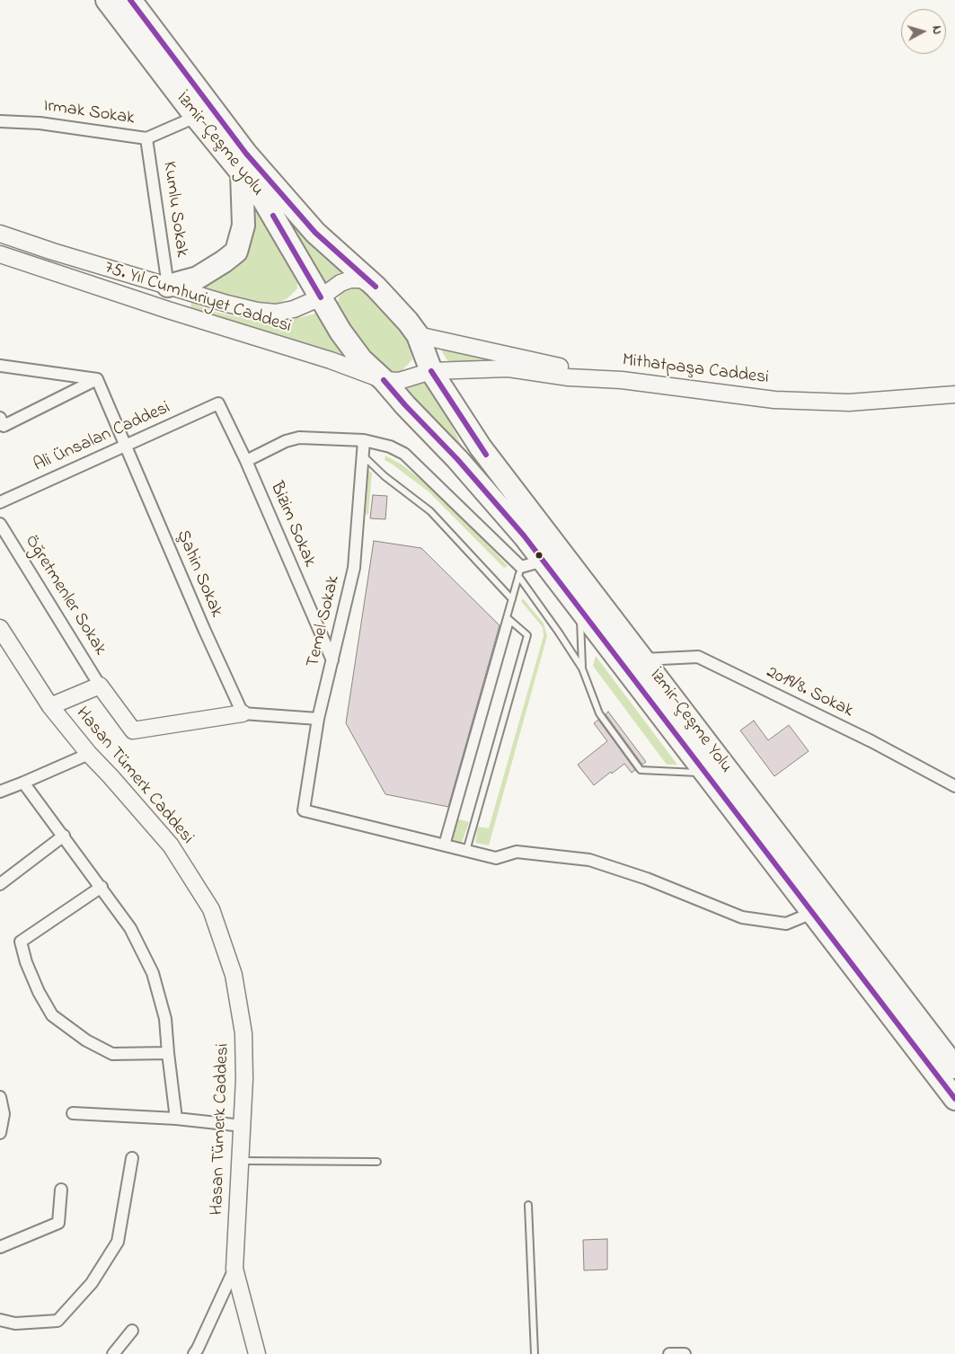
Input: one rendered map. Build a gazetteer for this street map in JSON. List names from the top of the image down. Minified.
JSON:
{"streets":{"highway":["İzmir-Çeşme yolu","İzmir-Çeşme Yolu"],"street":["Irmak Sokak","Kumlu Sokak","75. Yıl Cumhuriyet Caddesi","Mithatpaşa Caddesi","Ali Ünsalan Caddesi","Bizim Sokak","Şahin Sokak","Öğretmenler Sokak","Temel Sokak","2019/8. Sokak","Hasan Tümerk Caddesi"]},"crossings":[["Irmak Sokak","İzmir-Çeşme yolu"],["Irmak Sokak","Kumlu Sokak"],["İzmir-Çeşme yolu","75. Yıl Cumhuriyet Caddesi"],["İzmir-Çeşme yolu","Mithatpaşa Caddesi"],["İzmir-Çeşme yolu","İzmir-Çeşme Yolu"],["Kumlu Sokak","75. Yıl Cumhuriyet Caddesi"],["75. Yıl Cumhuriyet Caddesi","Mithatpaşa Caddesi"],["75. Yıl Cumhuriyet Caddesi","İzmir-Çeşme Yolu"],["Mithatpaşa Caddesi","İzmir-Çeşme Yolu"],["Ali Ünsalan Caddesi","Bizim Sokak"],["Ali Ünsalan Caddesi","Şahin Sokak"],["Bizim Sokak","Temel Sokak"],["2019/8. Sokak","İzmir-Çeşme Yolu"]],"north":"right"}
